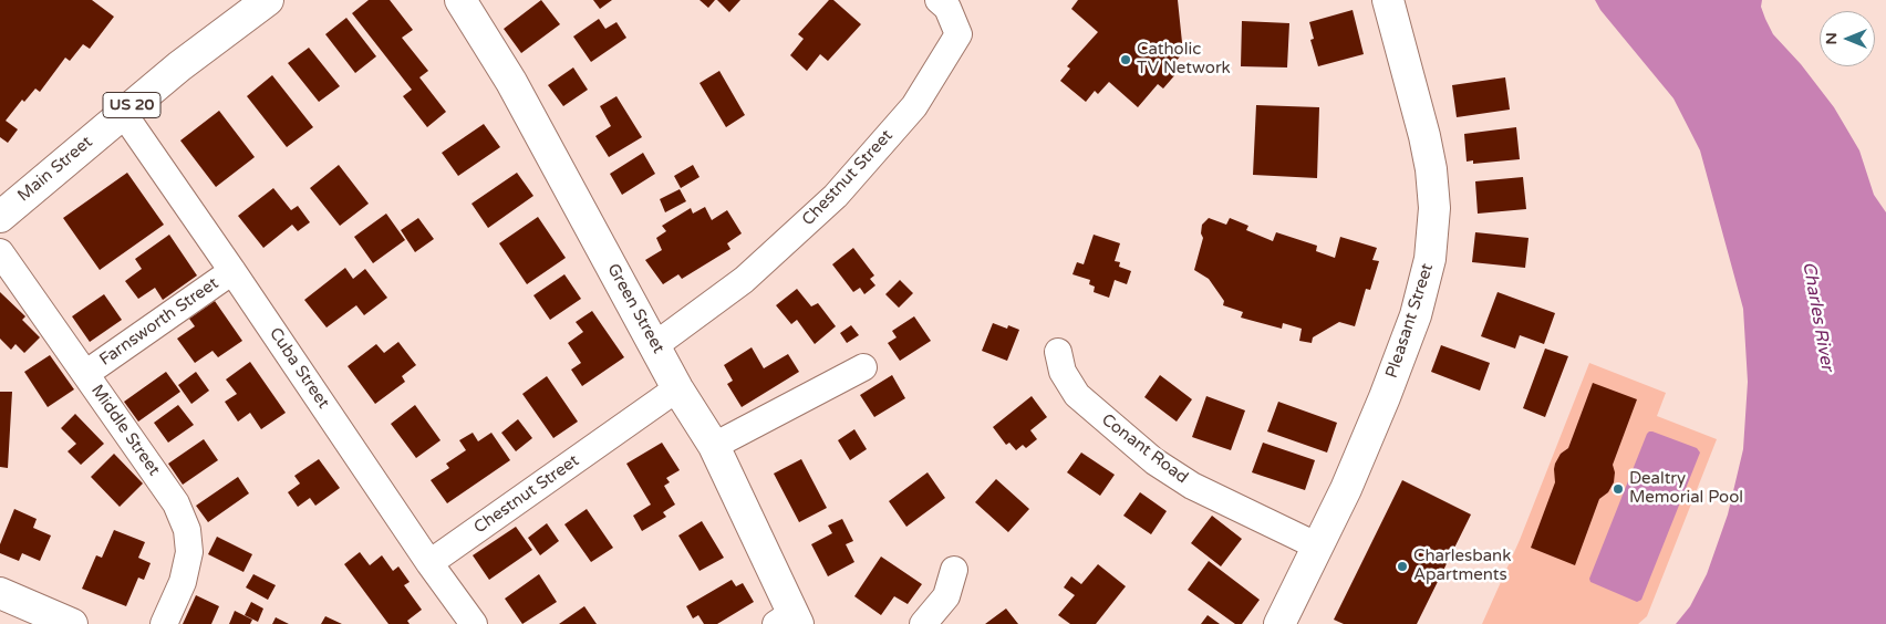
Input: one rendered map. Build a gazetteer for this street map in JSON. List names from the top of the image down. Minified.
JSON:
{"streets":{"street":["US 20","Main Street","Chestnut Street","Green Street","Pleasant Street","Farnsworth Street","Cuba Street","Middle Street","Conant Road"]},"crossings":[["Main Street","Cuba Street"],["Chestnut Street","Green Street"],["Chestnut Street","Cuba Street"],["Pleasant Street","Conant Road"],["Farnsworth Street","Cuba Street"],["Farnsworth Street","Middle Street"]],"water":["Charles River"],"places":["Catholic TV Network","Dealtry Memorial Pool","Charlesbank Apartments"],"north":"left"}
